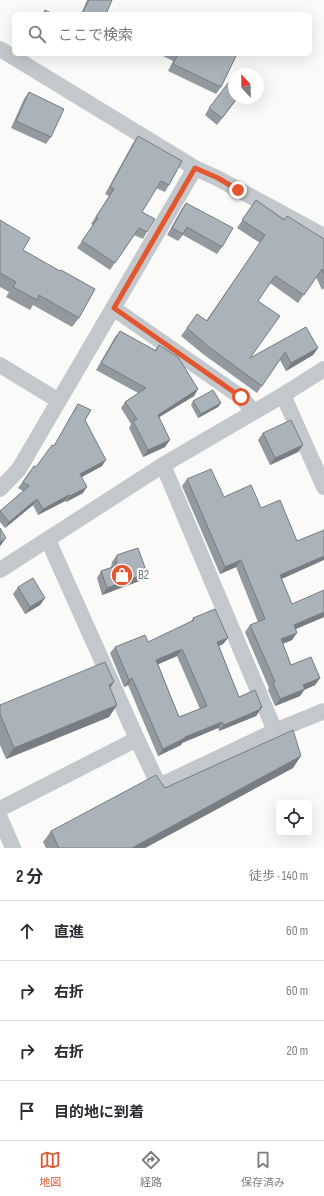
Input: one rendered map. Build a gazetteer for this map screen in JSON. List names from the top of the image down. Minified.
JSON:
{"places":{"shop":["B2"]},"north":"top","page":{"search":"ここで検索","heading":["2 分","徒歩 · 140 m"],"list":[["直進","60 m"],["右折","60 m"],["右折","20 m"],"目的地に到着"],"nav":["地図","経路","保存済み"]}}
